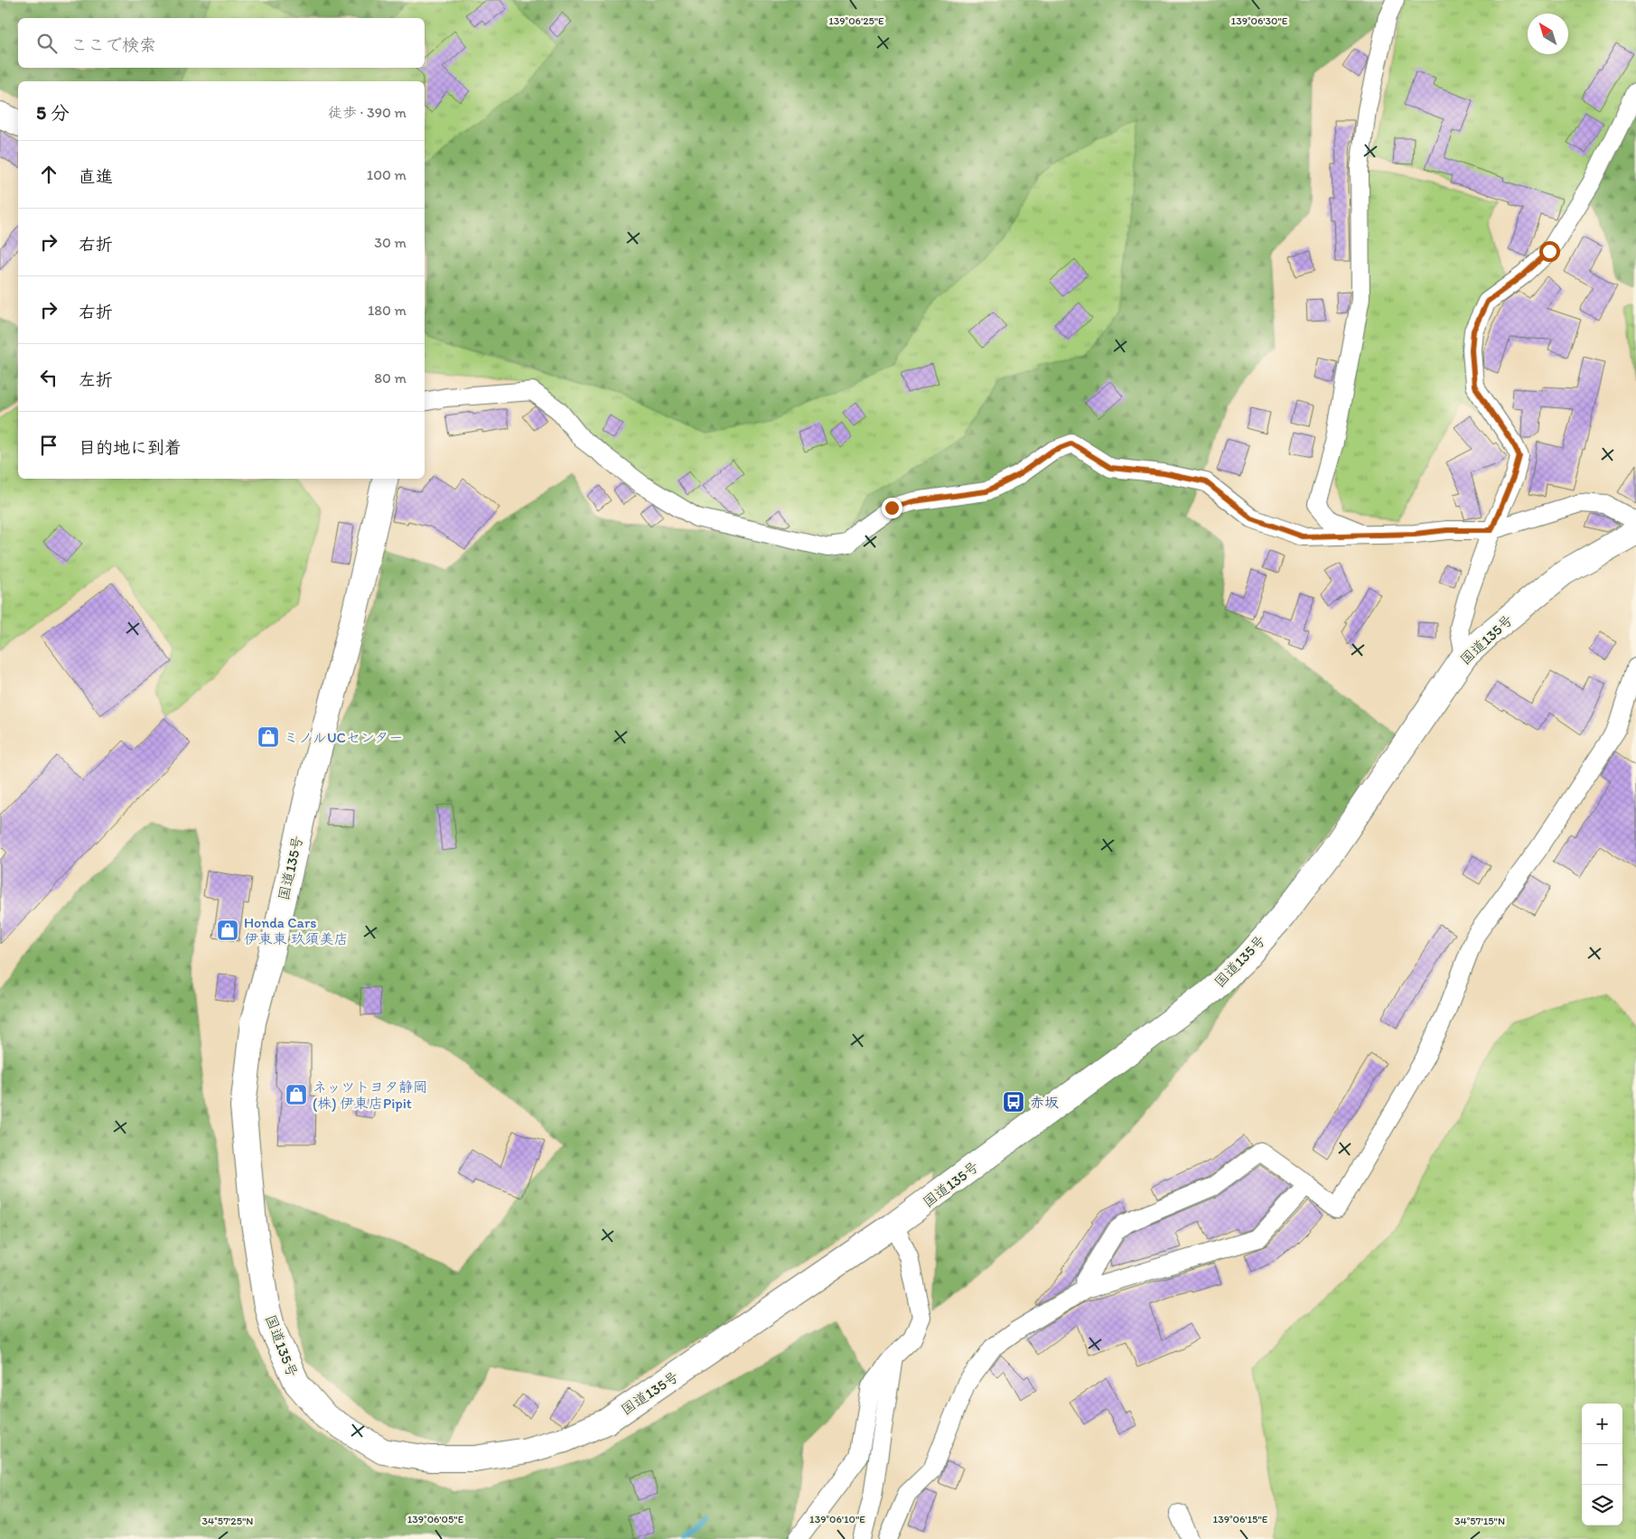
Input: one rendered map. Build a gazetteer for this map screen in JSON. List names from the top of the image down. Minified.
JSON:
{"streets":{"highway":["国道135号"]},"places":{"shop":["ミノルUCセンター","Honda Cars 伊東東 玖須美店","ネッツトヨタ静岡 (株) 伊東店Pipit"],"bus stop":["赤坂"]},"north":"top left","page":{"search":"ここで検索","heading":["5 分","徒歩 · 390 m"],"list":[["直進","100 m"],["右折","30 m"],["右折","180 m"],["左折","80 m"],"目的地に到着"],"map_buttons":["+","−"]},"coordinates":["139°06'25\"E","139°06'30\"E","139°06'05\"E","139°06'10\"E","139°06'15\"E","34°57'25\"N","34°57'15\"N"]}
